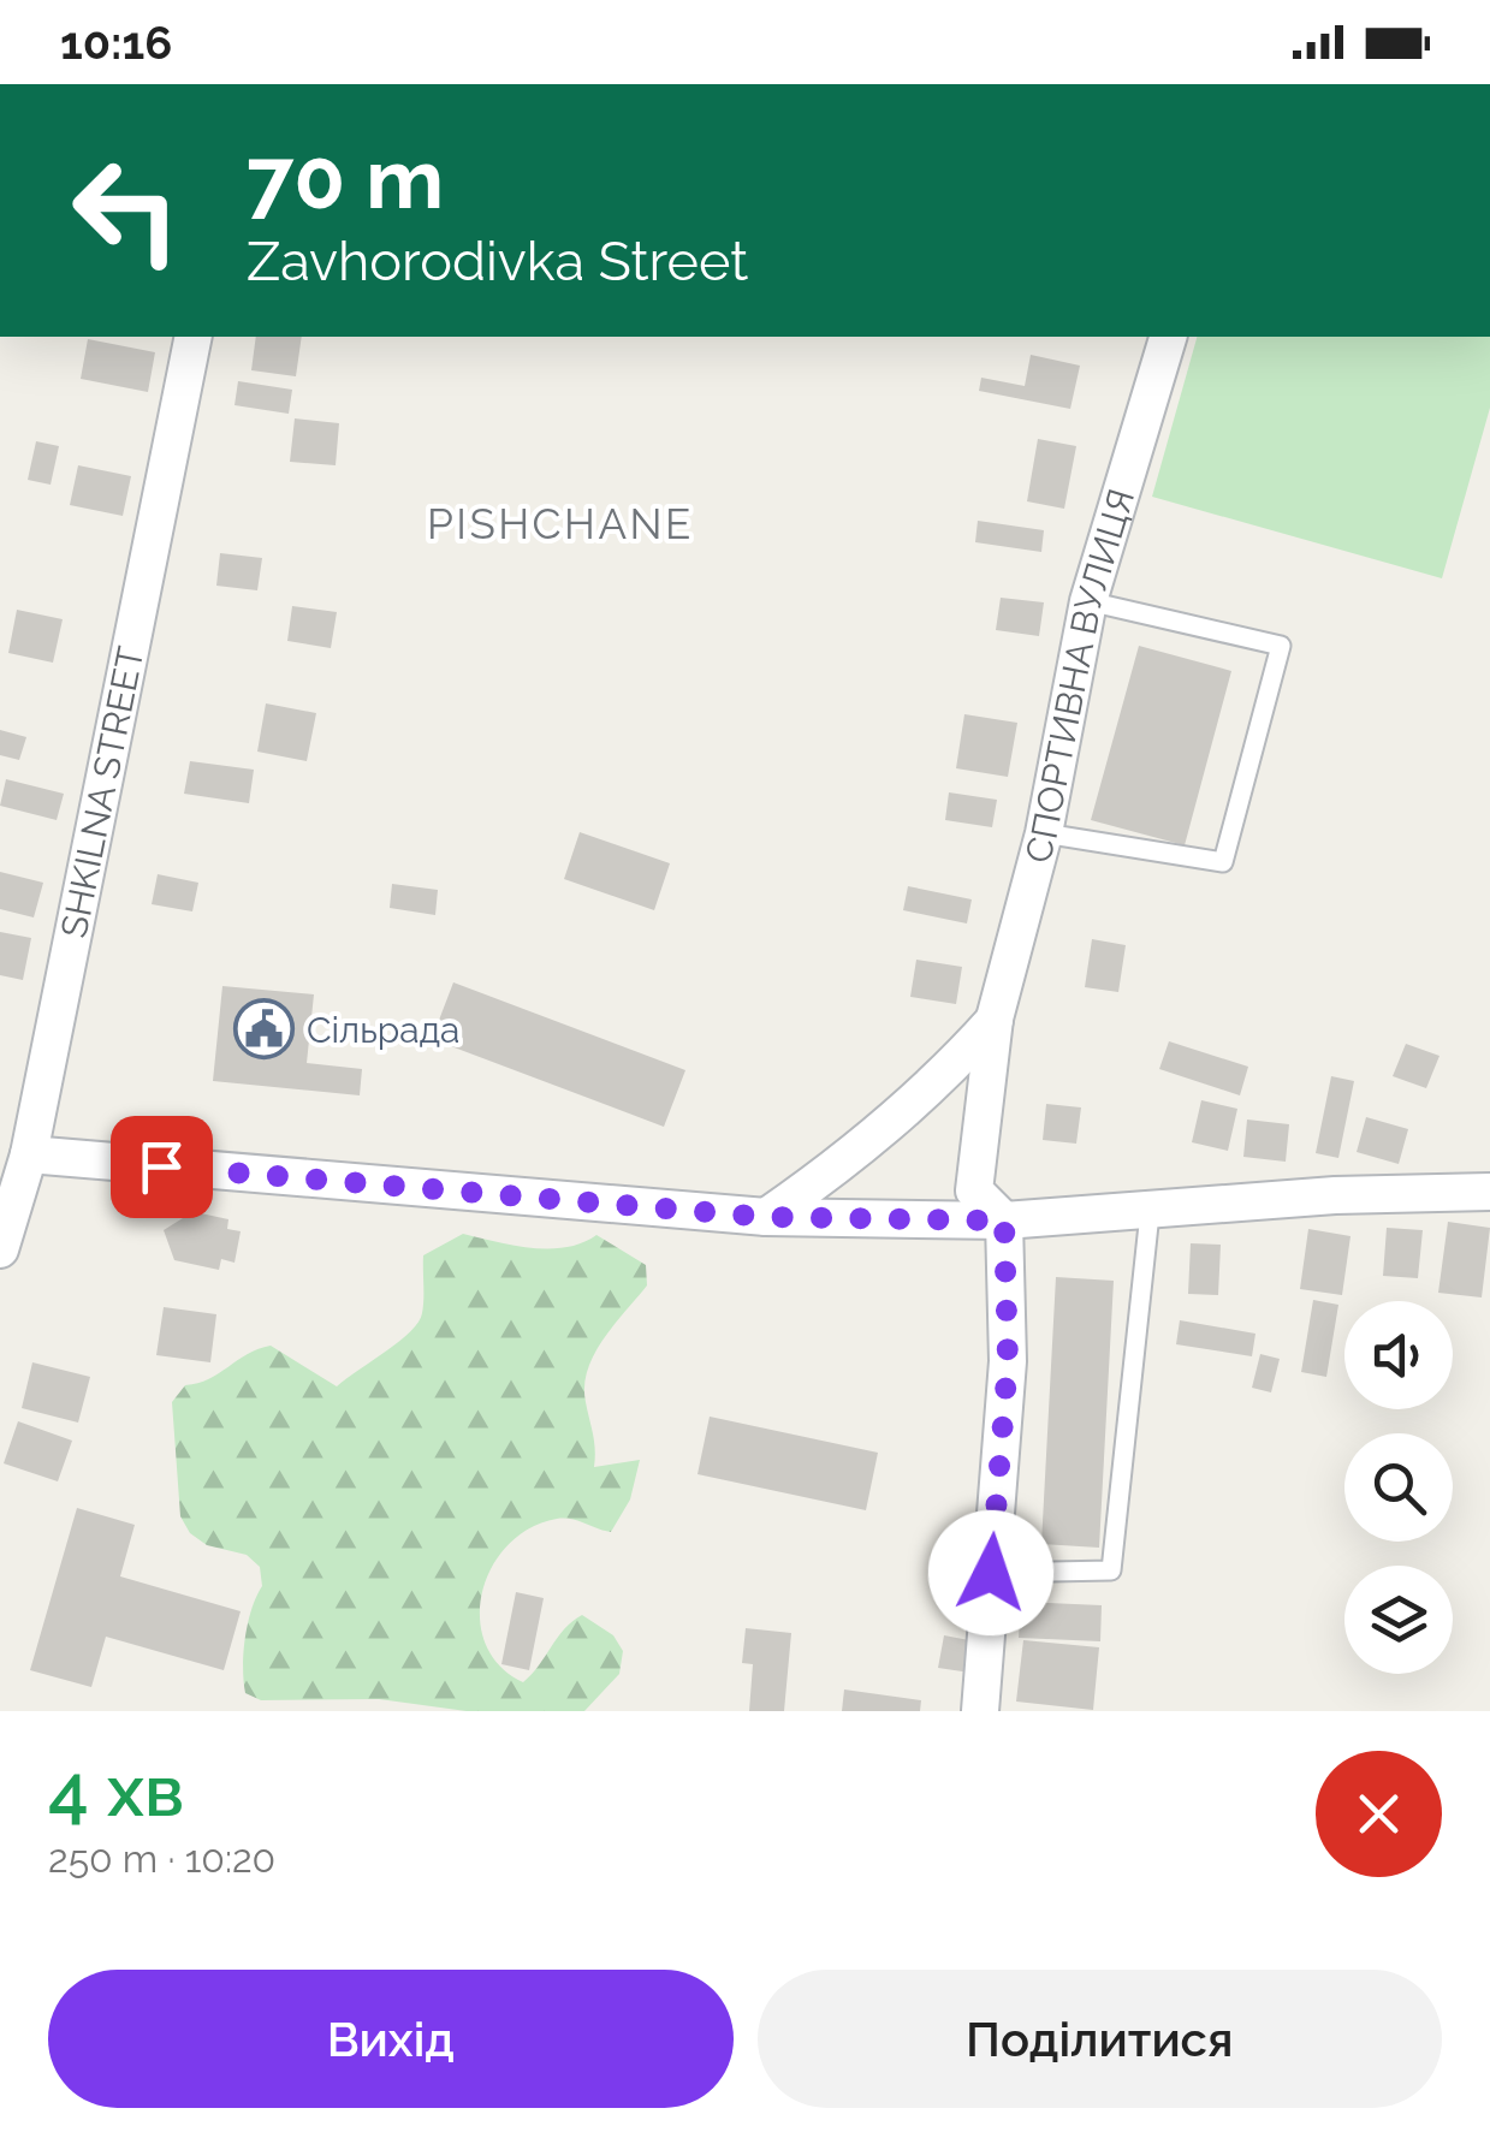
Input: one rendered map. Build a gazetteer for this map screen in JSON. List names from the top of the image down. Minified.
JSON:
{"streets":{"street":["СПОРТИВНА ВУЛИЦЯ","SHKILNA STREET"]},"districts":["PISHCHANE"],"places":{"public building":["Сільрада"]},"page":{"status":"10:16","turn":["70 m","Zavhorodivka Street"],"heading":["4 хв","250 m · 10:20"],"buttons":["Вихід","Поділитися"]}}
